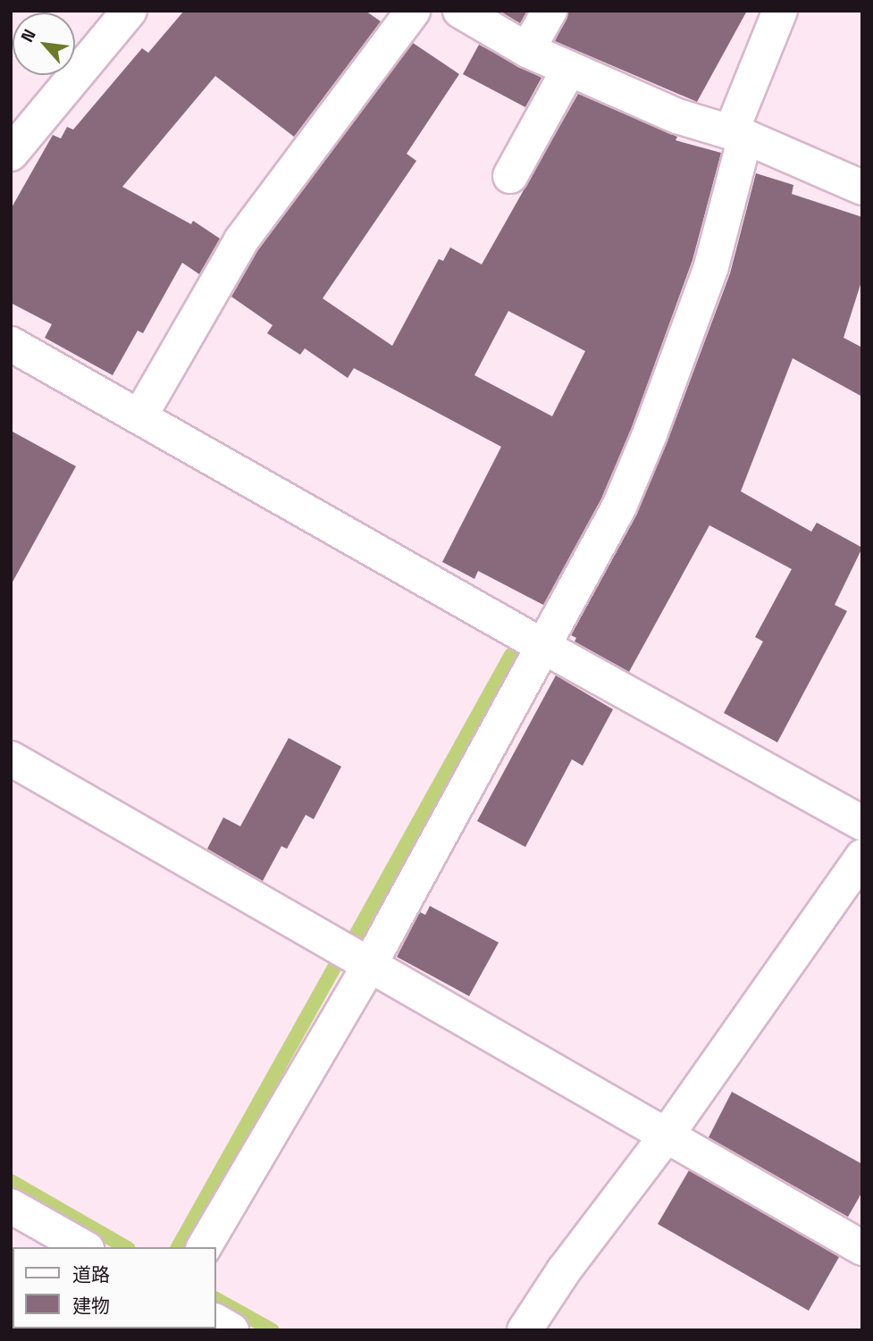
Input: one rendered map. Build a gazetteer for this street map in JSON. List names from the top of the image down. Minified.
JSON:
{"legend":["道路","建物"],"north":"top left"}
